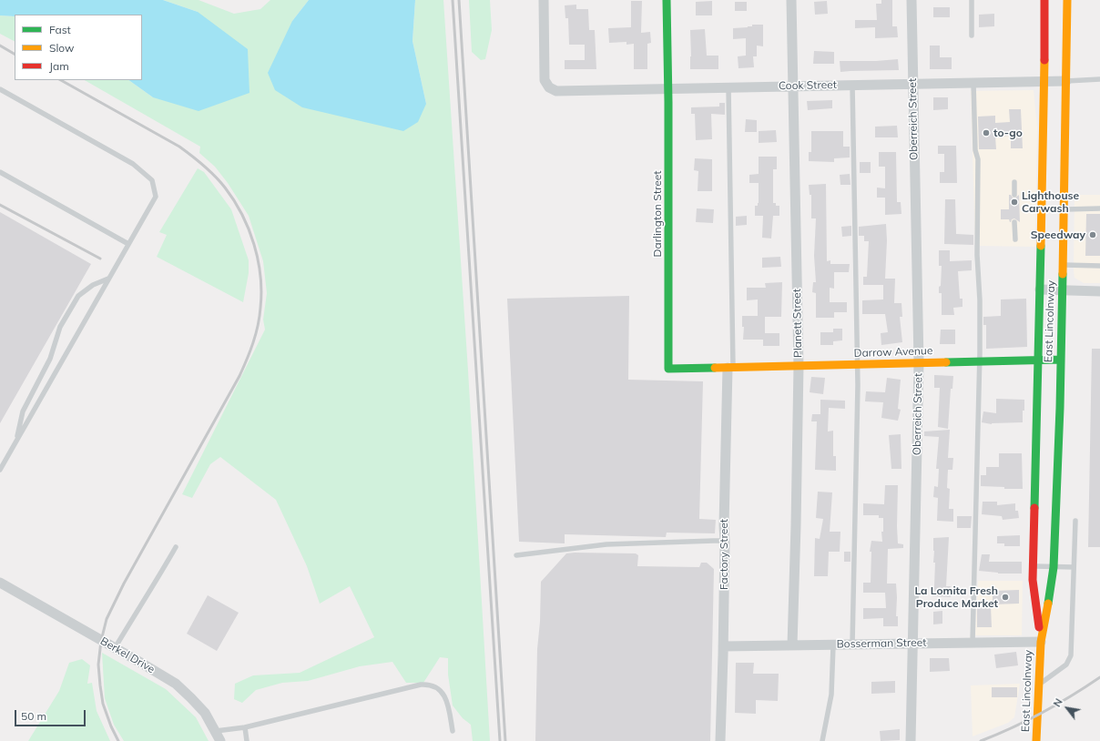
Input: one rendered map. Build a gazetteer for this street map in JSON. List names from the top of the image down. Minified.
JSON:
{"streets":{"main road":["Darlington Street","East Lincolnway","Darrow Avenue"],"street":["Cook Street","Oberreich Street","Planett Street","Factory Street","Bosserman Street","Berkel Drive"]},"crossings":[["Cook Street","Oberreich Street"],["Cook Street","Darlington Street"],["Cook Street","East Lincolnway"],["Cook Street","Planett Street"],["Oberreich Street","Darrow Avenue"],["Oberreich Street","Bosserman Street"],["Darlington Street","Darrow Avenue"],["Darlington Street","Factory Street"],["East Lincolnway","Darrow Avenue"],["East Lincolnway","Bosserman Street"],["Planett Street","Darrow Avenue"],["Planett Street","Bosserman Street"],["Darrow Avenue","Factory Street"],["Factory Street","Bosserman Street"]],"places":["to-go","Lighthouse Carwash","Speedway","La Lomita Fresh Produce Market"],"legend":["Fast","Slow","Jam"],"scale_bar":"50 m","north":"top left"}
